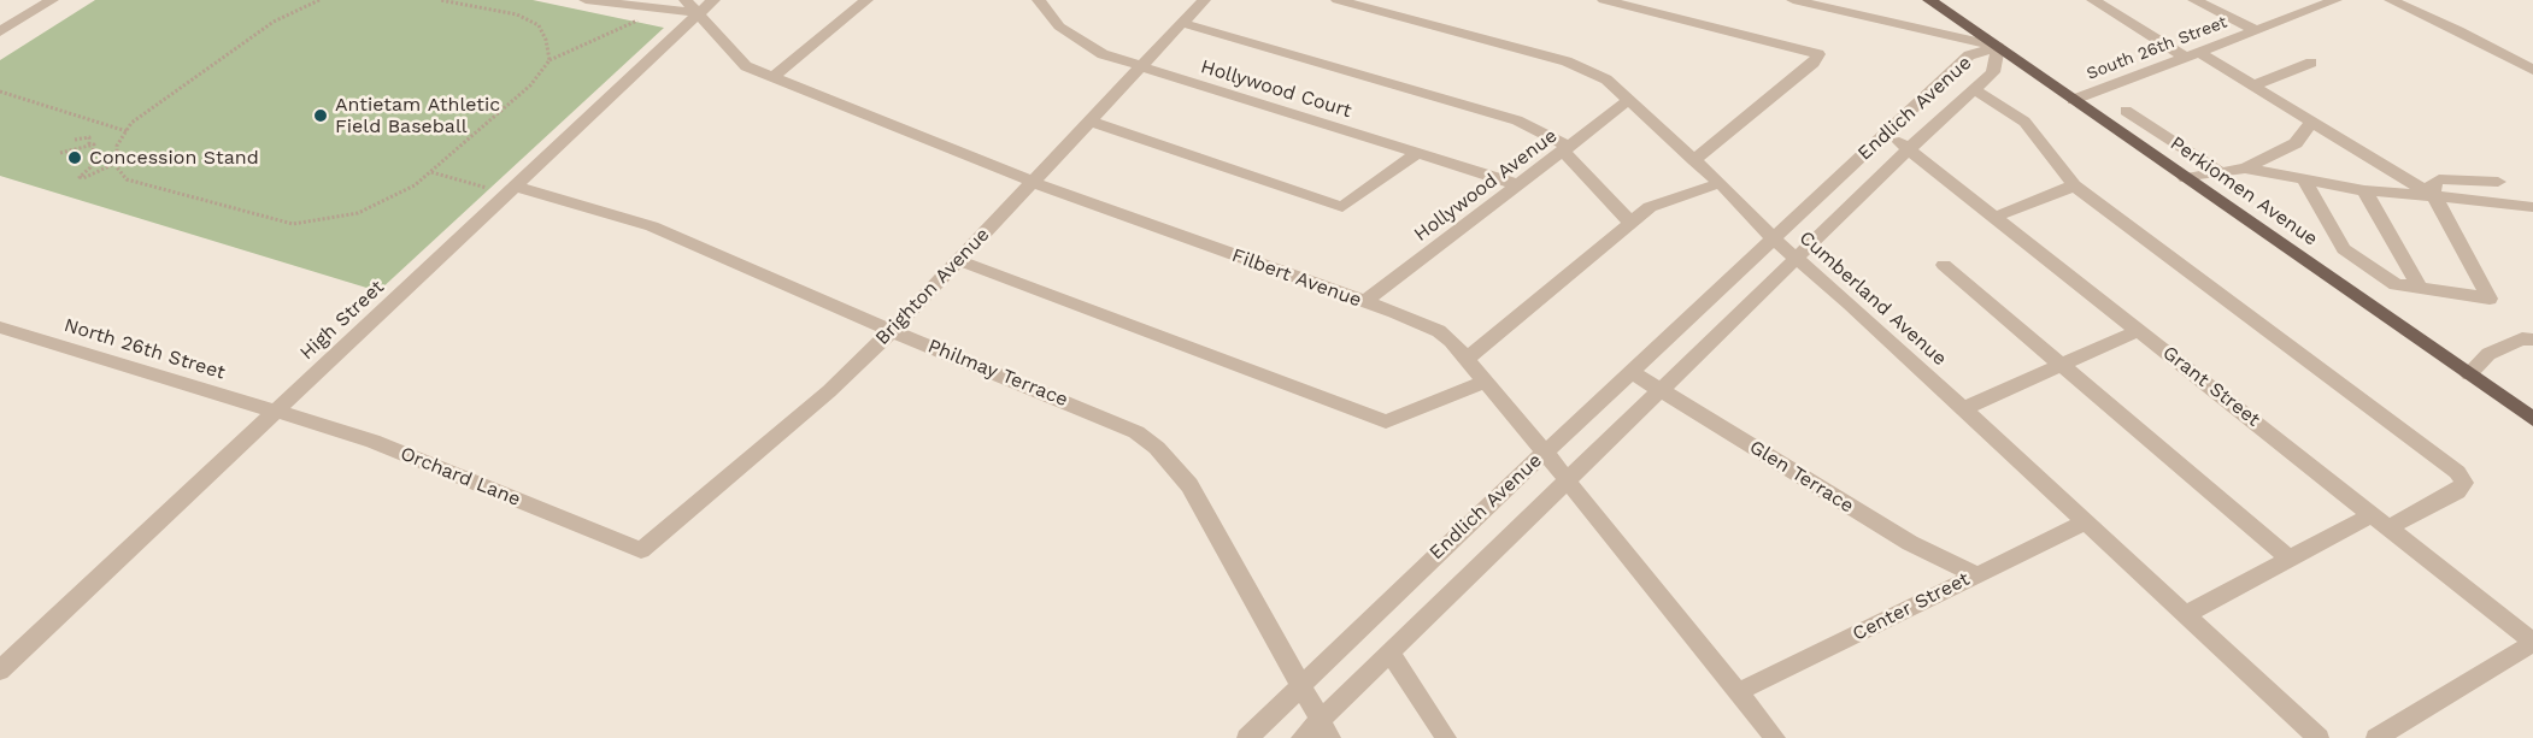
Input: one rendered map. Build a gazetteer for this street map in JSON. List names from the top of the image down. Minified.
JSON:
{"streets":{"main road":["Perkiomen Avenue"],"street":["South 26th Street","Hollywood Court","Endlich Avenue","Hollywood Avenue","Filbert Avenue","Brighton Avenue","Cumberland Avenue","High Street","North 26th Street","Philmay Terrace","Grant Street","Orchard Lane","Glen Terrace","Center Street"]},"crossings":[["South 26th Street","Perkiomen Avenue"],["Hollywood Court","Hollywood Avenue"],["Hollywood Court","Brighton Avenue"],["Endlich Avenue","Perkiomen Avenue"],["Endlich Avenue","Filbert Avenue"],["Endlich Avenue","Cumberland Avenue"],["Endlich Avenue","Philmay Terrace"],["Endlich Avenue","Grant Street"],["Endlich Avenue","Glen Terrace"],["Hollywood Avenue","Filbert Avenue"],["Hollywood Avenue","Cumberland Avenue"],["Filbert Avenue","Brighton Avenue"],["Filbert Avenue","High Street"],["Filbert Avenue","Center Street"],["Brighton Avenue","Philmay Terrace"],["Brighton Avenue","Orchard Lane"],["Cumberland Avenue","Center Street"],["High Street","North 26th Street"],["High Street","Philmay Terrace"],["High Street","Orchard Lane"],["North 26th Street","Orchard Lane"],["Glen Terrace","Center Street"]],"places":["Antietam Athletic Field Baseball","Concession Stand"]}
